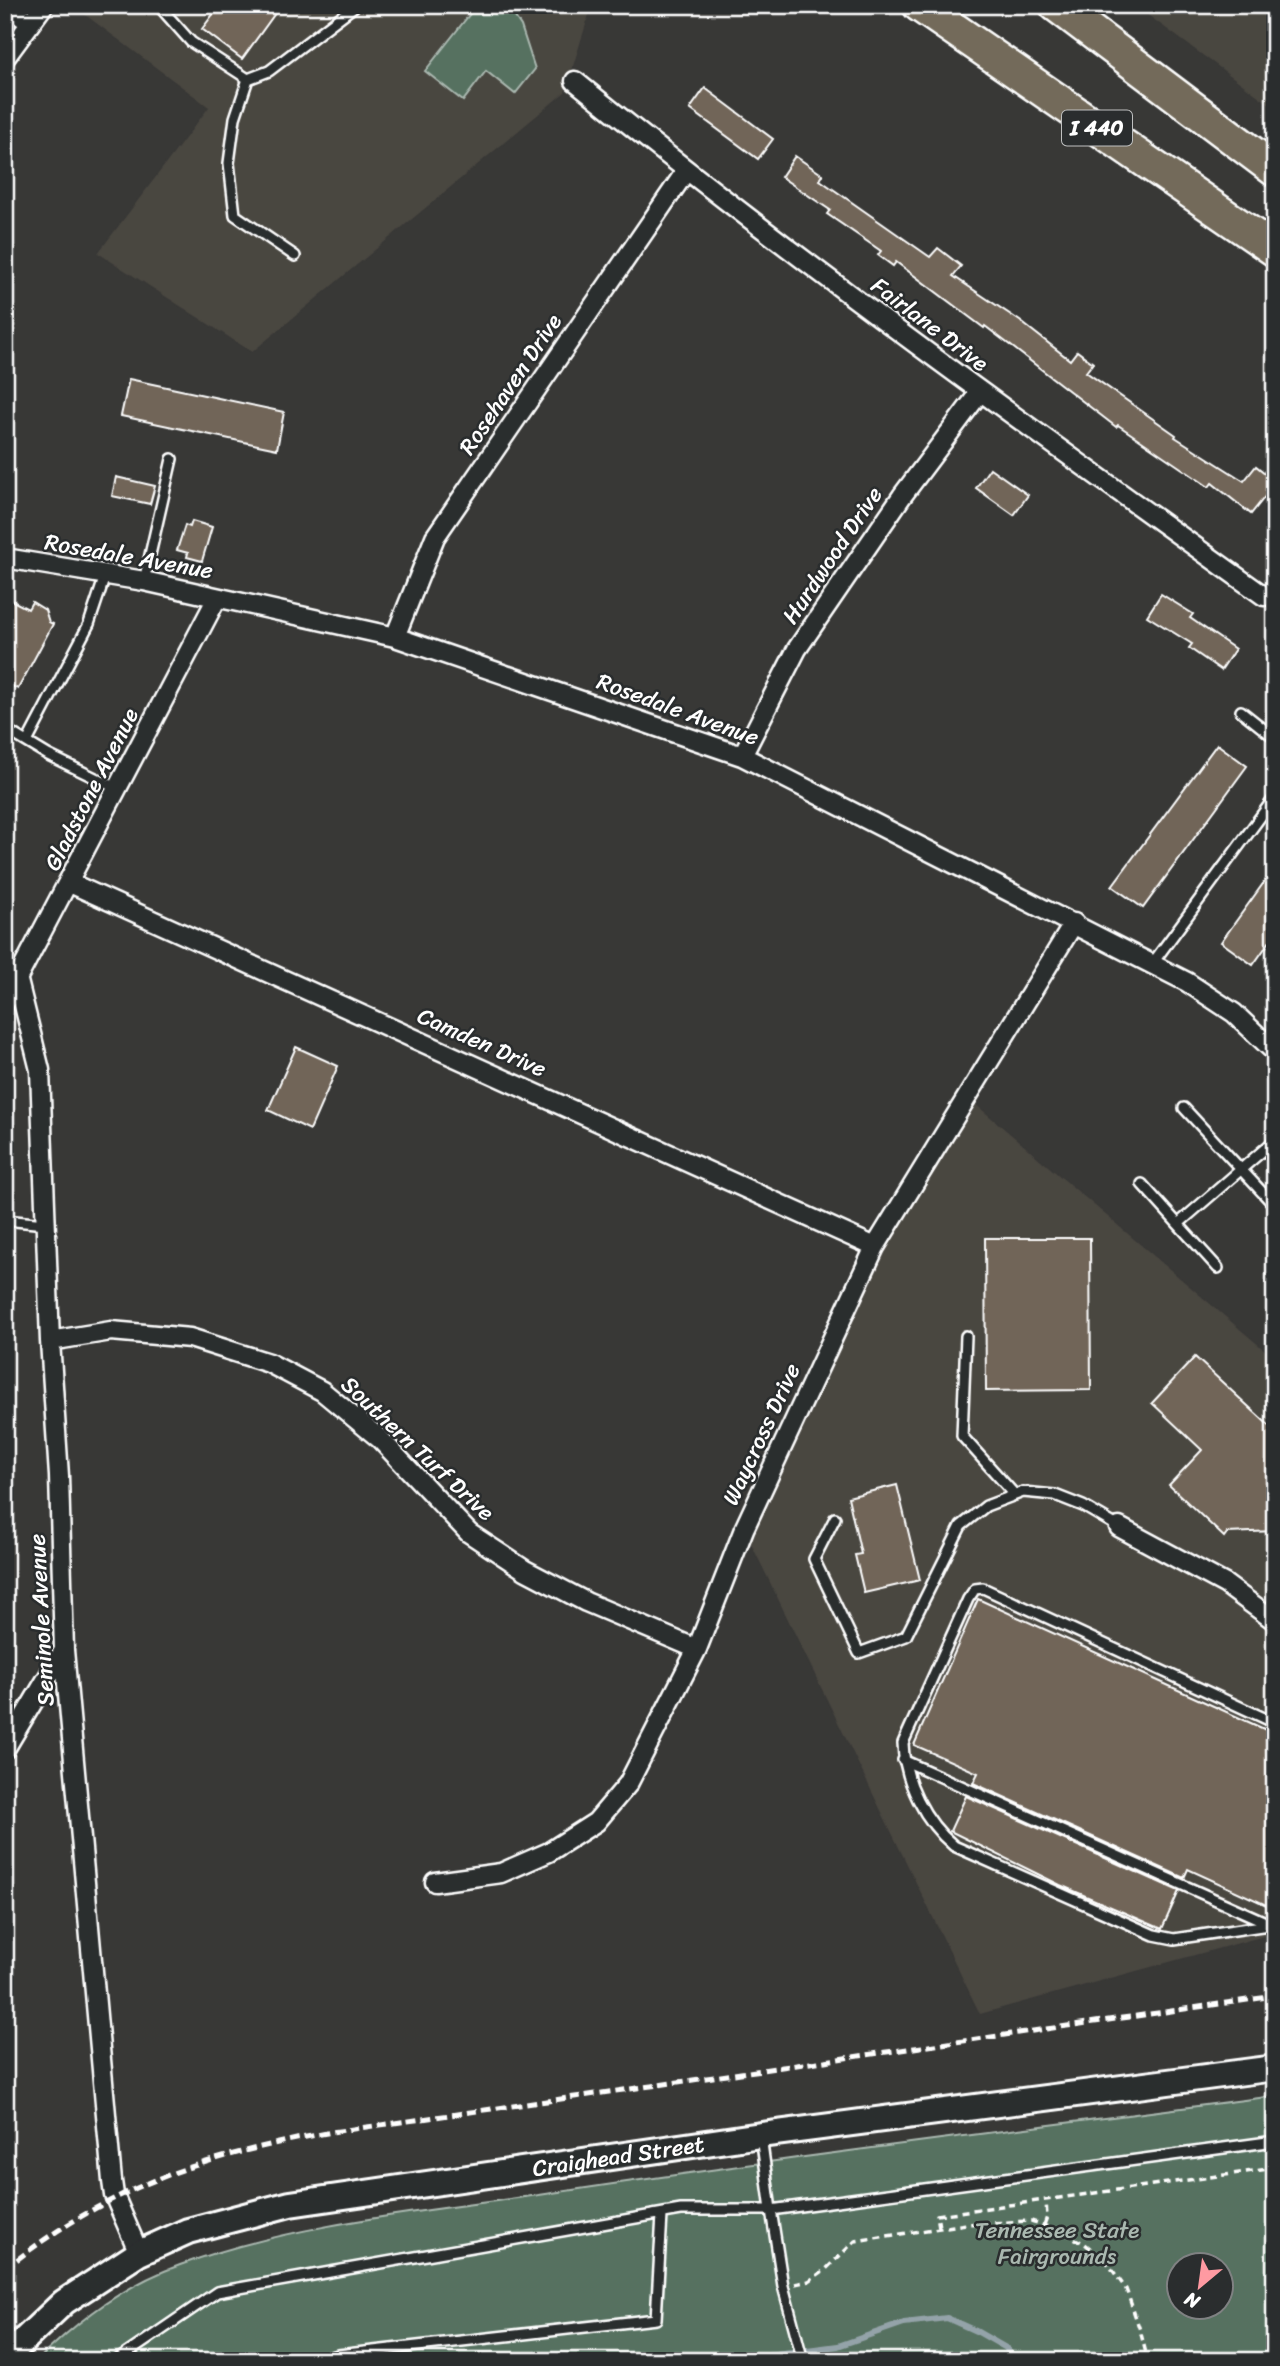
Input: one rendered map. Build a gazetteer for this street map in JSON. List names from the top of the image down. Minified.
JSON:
{"streets":{"highway":["I 440"],"street":["Fairlane Drive","Rosehaven Drive","Hurdwood Drive","Rosedale Avenue","Gladstone Avenue","Camden Drive","Waycross Drive","Southern Turf Drive","Seminole Avenue","Craighead Street"]},"crossings":[["Fairlane Drive","Rosehaven Drive"],["Fairlane Drive","Hurdwood Drive"],["Rosehaven Drive","Rosedale Avenue"],["Hurdwood Drive","Rosedale Avenue"],["Rosedale Avenue","Gladstone Avenue"],["Rosedale Avenue","Waycross Drive"],["Gladstone Avenue","Camden Drive"],["Gladstone Avenue","Seminole Avenue"],["Camden Drive","Waycross Drive"],["Waycross Drive","Southern Turf Drive"],["Southern Turf Drive","Seminole Avenue"],["Seminole Avenue","Craighead Street"]],"parks":["Tennessee State Fairgrounds"],"north":"bottom left"}
